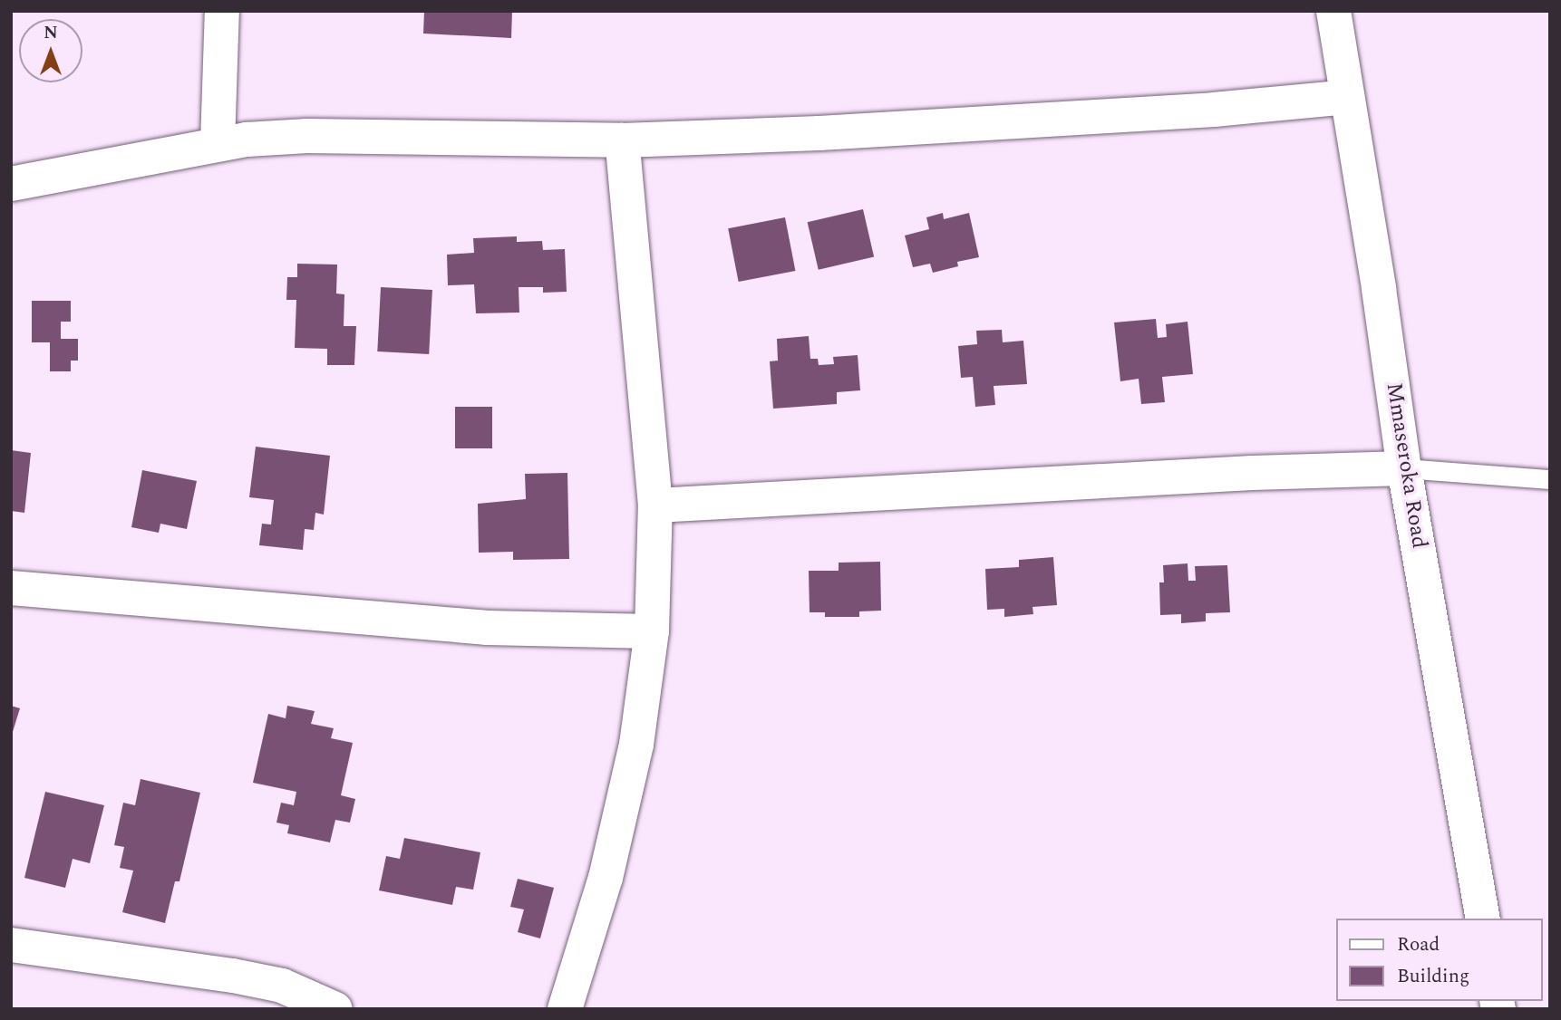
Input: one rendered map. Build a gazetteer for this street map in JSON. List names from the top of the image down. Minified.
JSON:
{"streets":{"street":["Mmaseroka Road"]},"legend":["Road","Building"],"north":"top"}
